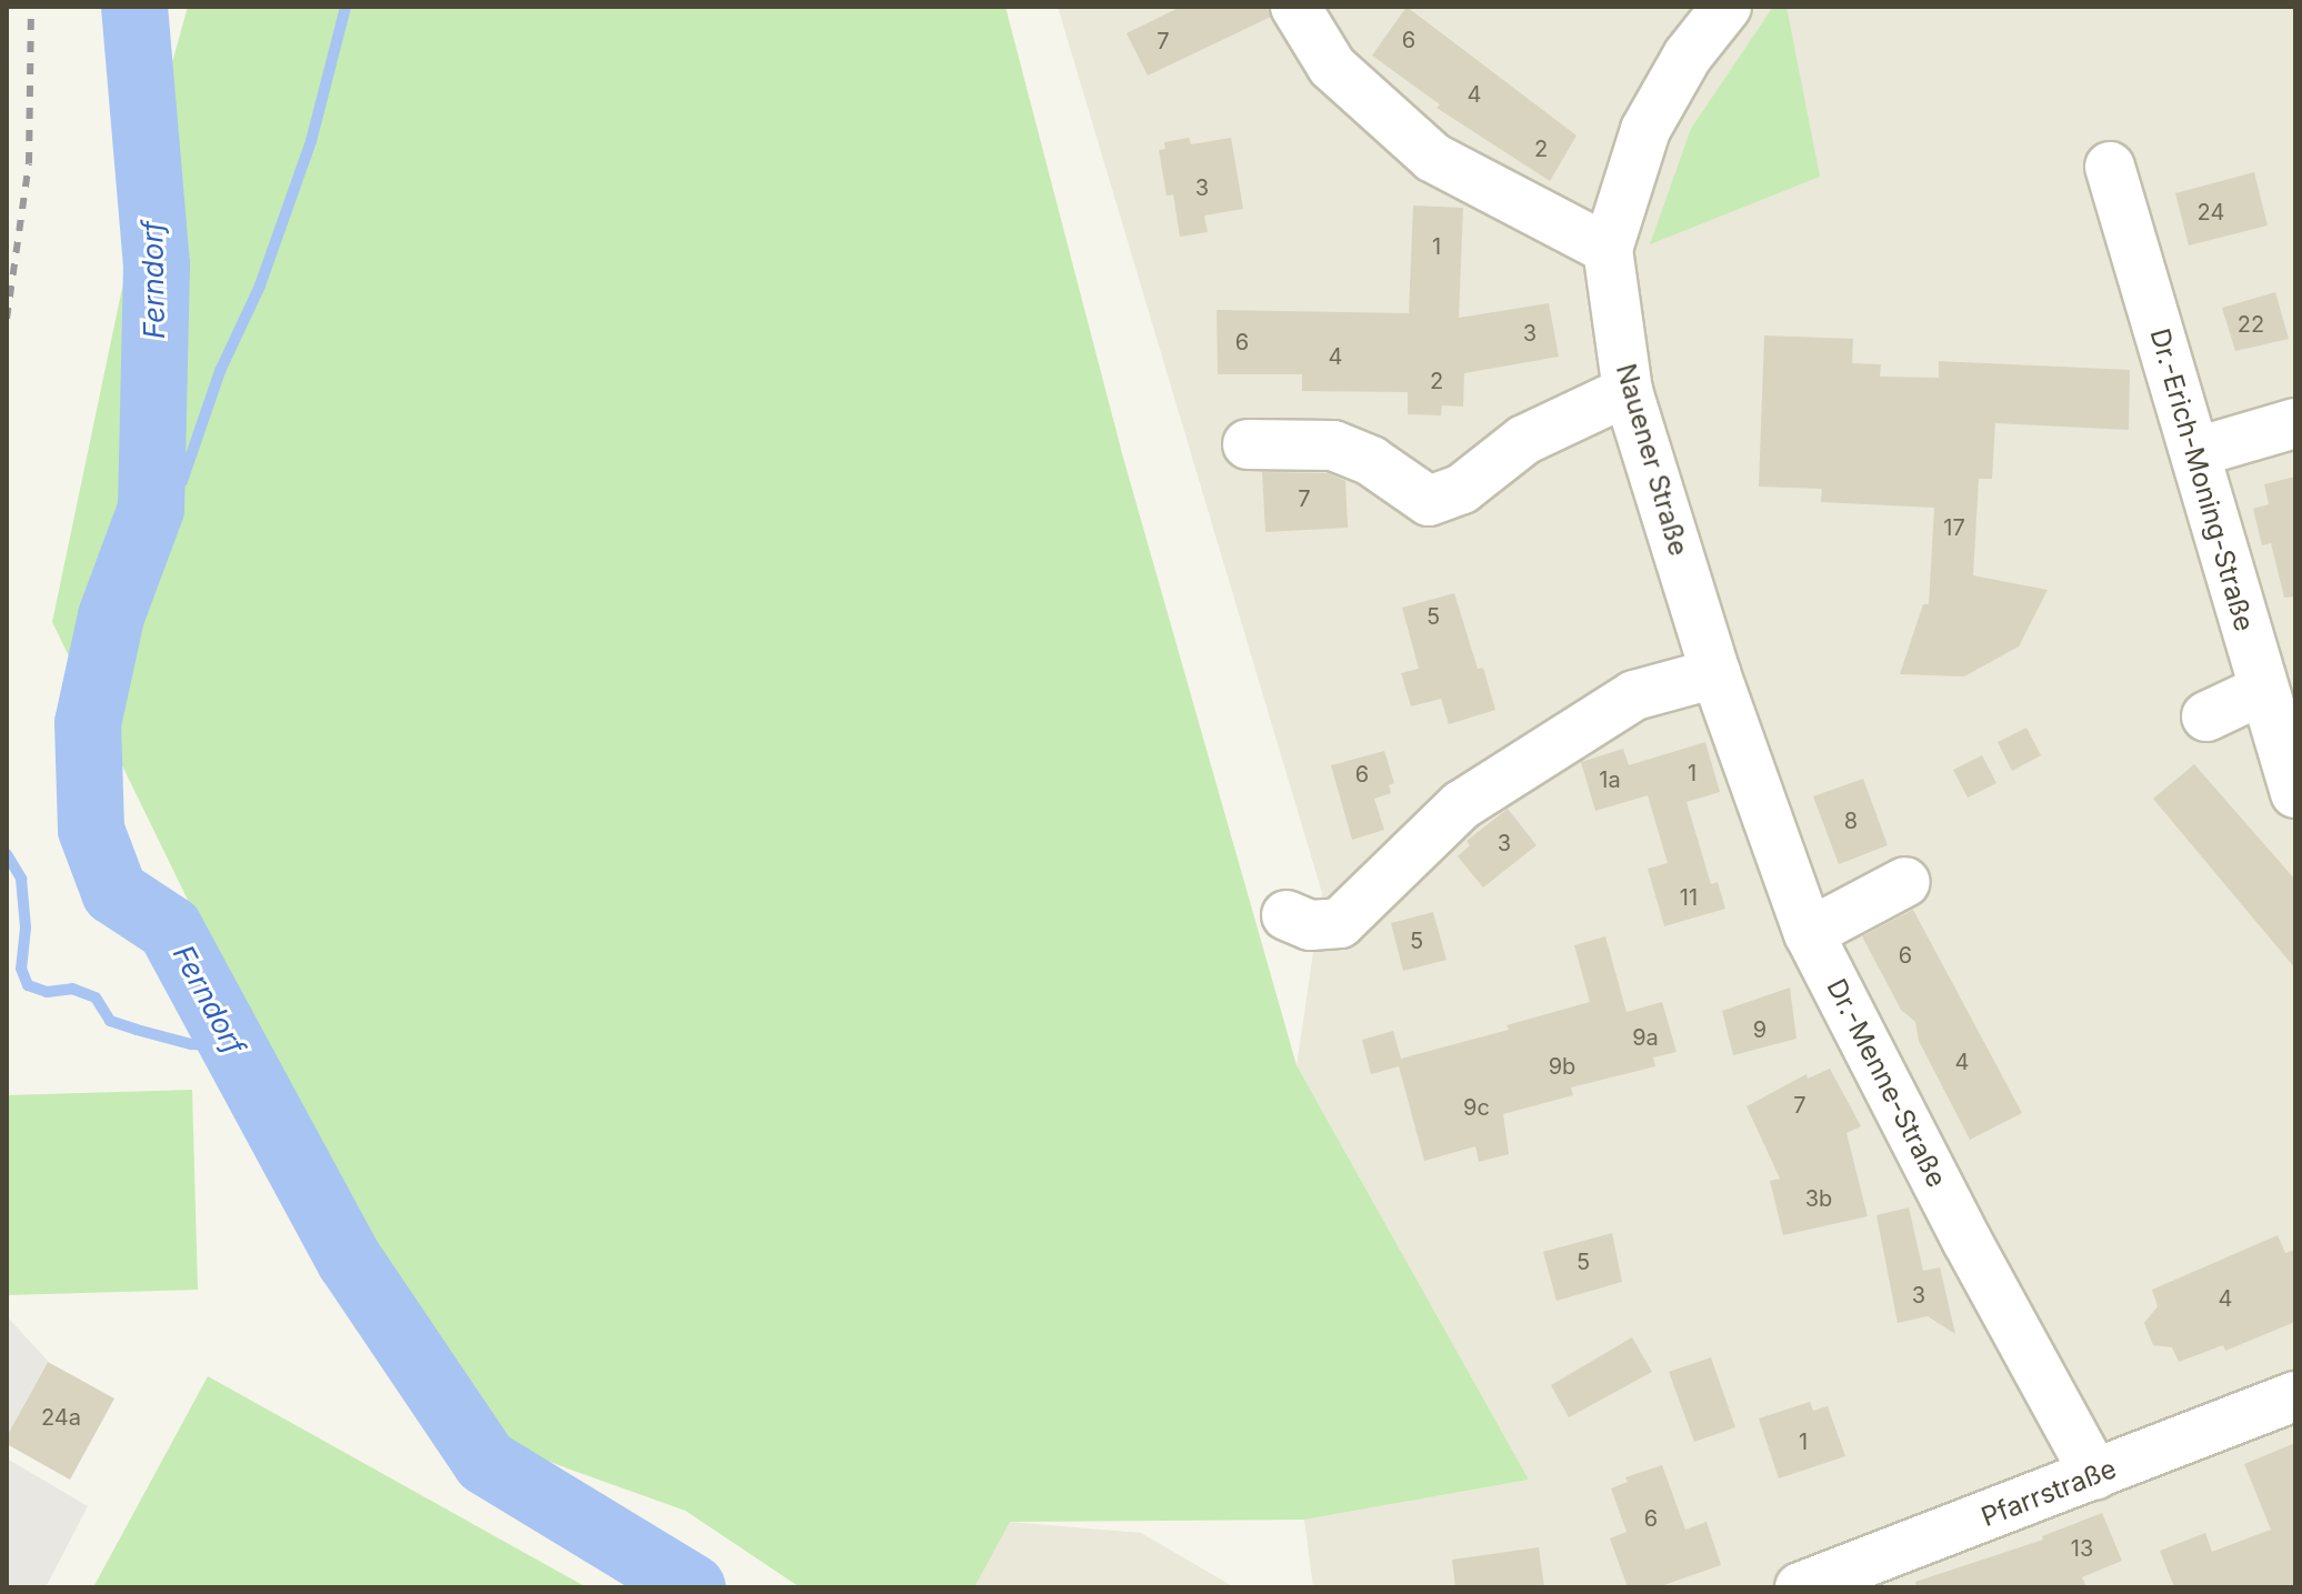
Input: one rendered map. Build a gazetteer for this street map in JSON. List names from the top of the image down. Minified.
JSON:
{"streets":{"street":["Nauener Straße","Dr.-Erich-Moning-Straße","Dr.-Menne-Straße","Pfarrstraße"]},"crossings":[["Nauener Straße","Dr.-Menne-Straße"],["Dr.-Menne-Straße","Pfarrstraße"]],"water":["Ferndorf"],"house_numbers":["6","7","4","2","3","24","1","22","3","6","4","2","7","17","5","1","6","1a","8","3","11","5","6","9","9a","4","9b","7","9c","3b","5","3","4","24a","1","6","13"]}
